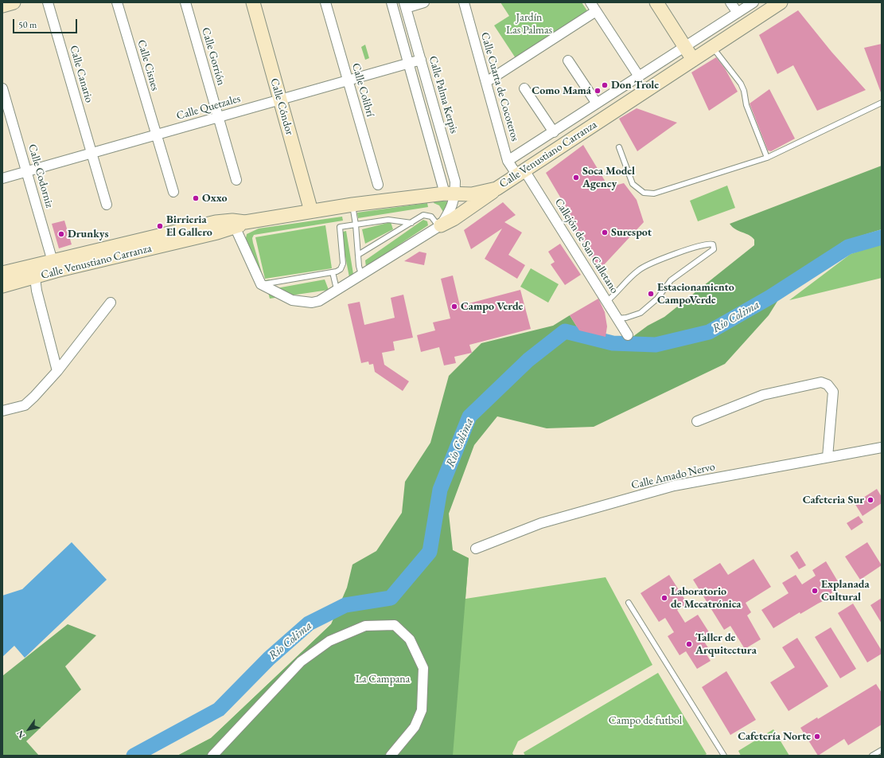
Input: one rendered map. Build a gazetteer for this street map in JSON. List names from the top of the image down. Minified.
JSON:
{"streets":{"street":["Calle Gorrión","Calle Cisnes","Calle Canario","Calle Cuarta de Cocoteros","Calle Colibrí","Calle Palma Kerpis","Calle Cóndor","Calle Quetzales","Calle Venustiano Carranza","Calle Codorniz","Callejón de San Calletano","Calle Amado Nervo"]},"crossings":[["Calle Gorrión","Calle Quetzales"],["Calle Cisnes","Calle Quetzales"],["Calle Canario","Calle Quetzales"],["Calle Cuarta de Cocoteros","Calle Venustiano Carranza"],["Calle Cuarta de Cocoteros","Callejón de San Calletano"],["Calle Colibrí","Calle Quetzales"],["Calle Palma Kerpis","Calle Quetzales"],["Calle Palma Kerpis","Calle Venustiano Carranza"],["Calle Cóndor","Calle Quetzales"],["Calle Cóndor","Calle Venustiano Carranza"],["Calle Quetzales","Calle Codorniz"],["Calle Venustiano Carranza","Calle Codorniz"],["Calle Venustiano Carranza","Callejón de San Calletano"]],"water":["Río Colima"],"parks":["Jardín Las Palmas","La Campana","Campo de futbol"],"places":["Don Trole","Como Mamá","Soca Model Agency","Oxxo","Birrieria El Gallero","Surespot","Drunkys","Estacionamiento CampoVerde","Campo Verde","Cafeteria Sur","Explanada Cultural","Laboratorio de Mecatrónica","Taller de Arquitectura","Cafetería Norte"],"scale_bar":"50 m","north":"bottom left"}
